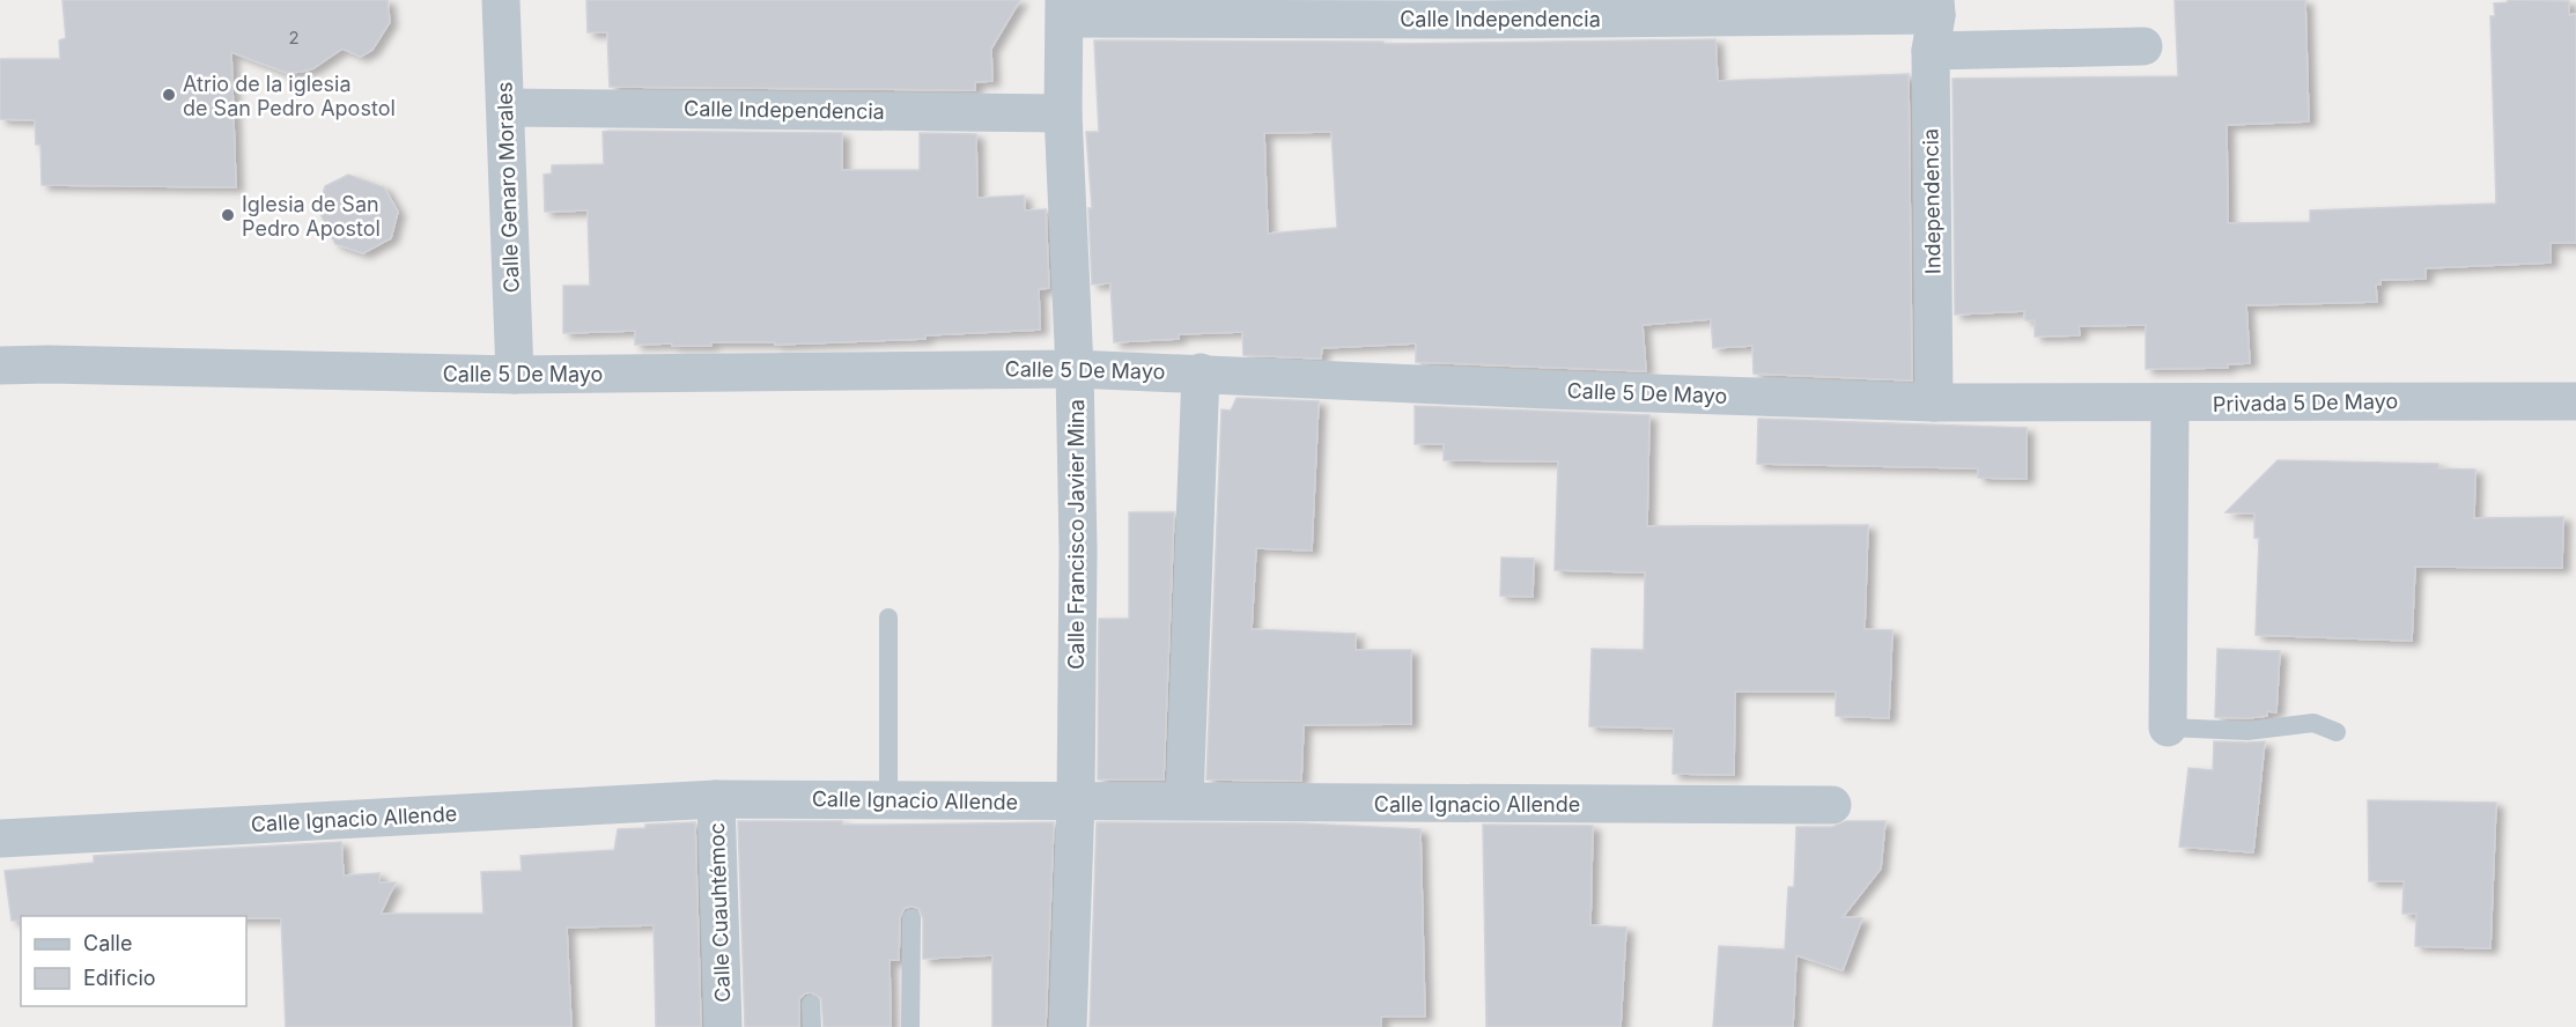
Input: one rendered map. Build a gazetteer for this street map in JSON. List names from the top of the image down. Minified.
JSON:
{"streets":{"street":["Calle Independencia","Calle Genaro Morales","Independencia","Calle 5 De Mayo","Privada 5 De Mayo","Calle Francisco Javier Mina","Calle Ignacio Allende","Calle Cuauhtémoc"]},"crossings":[["Calle Independencia","Calle Genaro Morales"],["Calle Independencia","Independencia"],["Calle Independencia","Calle Francisco Javier Mina"],["Calle Genaro Morales","Calle 5 De Mayo"],["Independencia","Calle 5 De Mayo"],["Calle 5 De Mayo","Privada 5 De Mayo"],["Calle 5 De Mayo","Calle Francisco Javier Mina"],["Calle Francisco Javier Mina","Calle Ignacio Allende"],["Calle Ignacio Allende","Calle Cuauhtémoc"]],"places":["Atrio de la iglesia de San Pedro Apostol","Iglesia de San Pedro Apostol"],"house_numbers":["2"],"legend":["Calle","Edificio"]}
